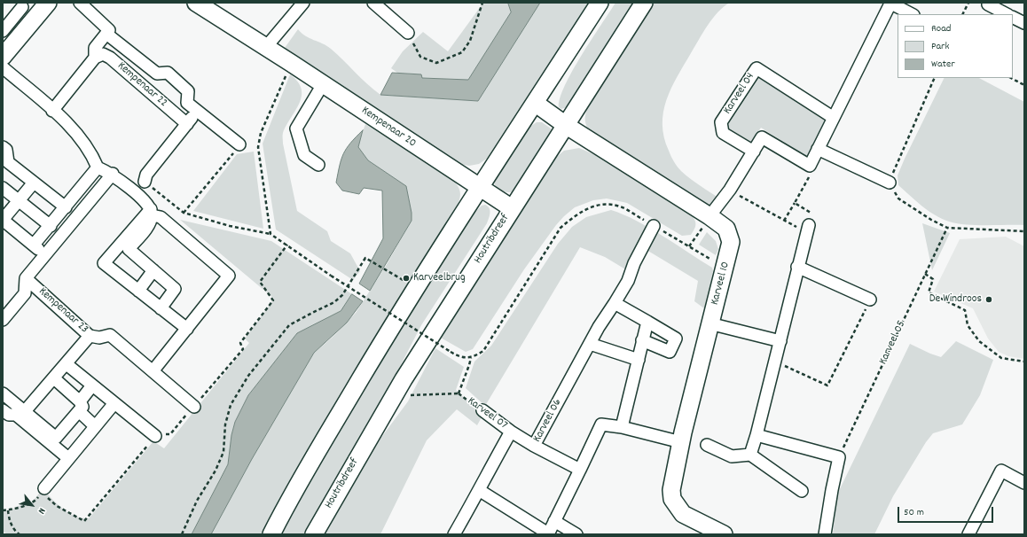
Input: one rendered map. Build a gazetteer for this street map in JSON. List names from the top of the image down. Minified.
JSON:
{"streets":{"main road":["Kempenaar 20","Houtribdreef","Karveel 10"],"street":["Kempenaar 22","Karveel 04","Kempenaar 23","Karveel 07","Karveel 06"],"path":["Karveel 05"]},"crossings":[["Kempenaar 20","Houtribdreef"],["Houtribdreef","Karveel 10"],["Karveel 07","Karveel 06"]],"places":["Karveelbrug","De Windroos"],"legend":["Road","Park","Water"],"scale_bar":"50 m","north":"bottom right"}
